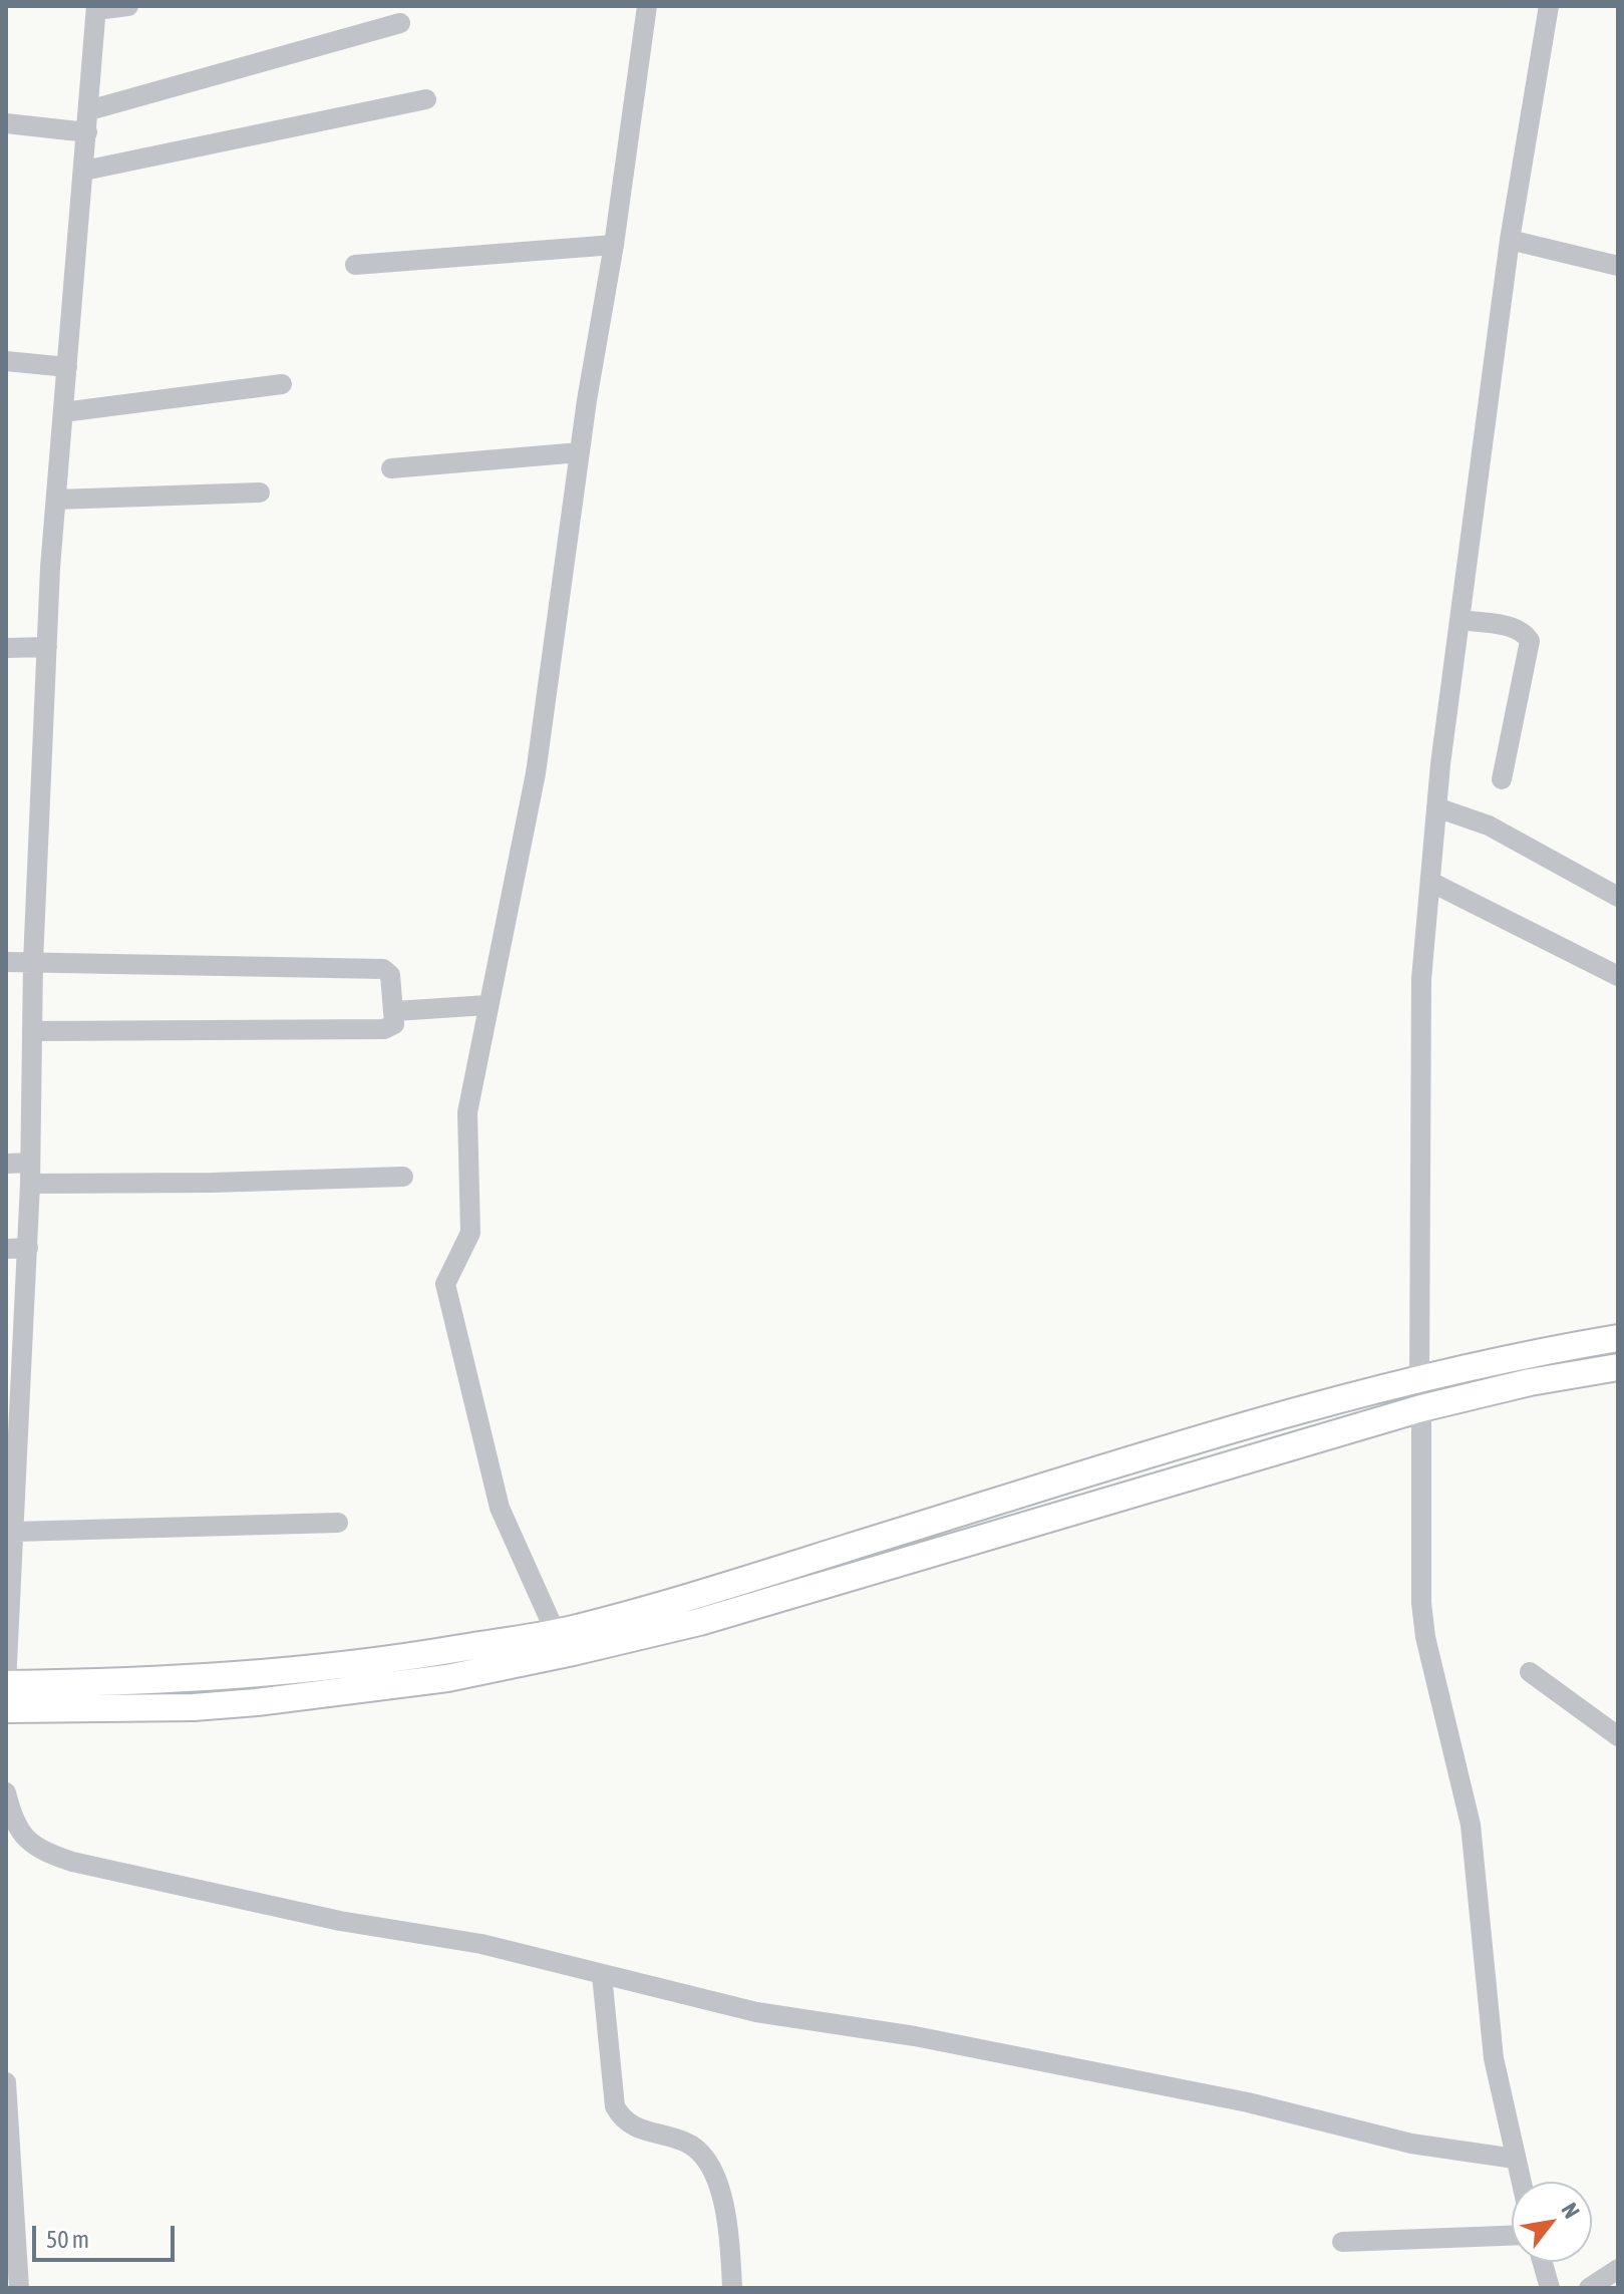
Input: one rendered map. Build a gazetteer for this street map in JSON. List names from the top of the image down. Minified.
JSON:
{"scale_bar":"50 m","north":"top right"}
